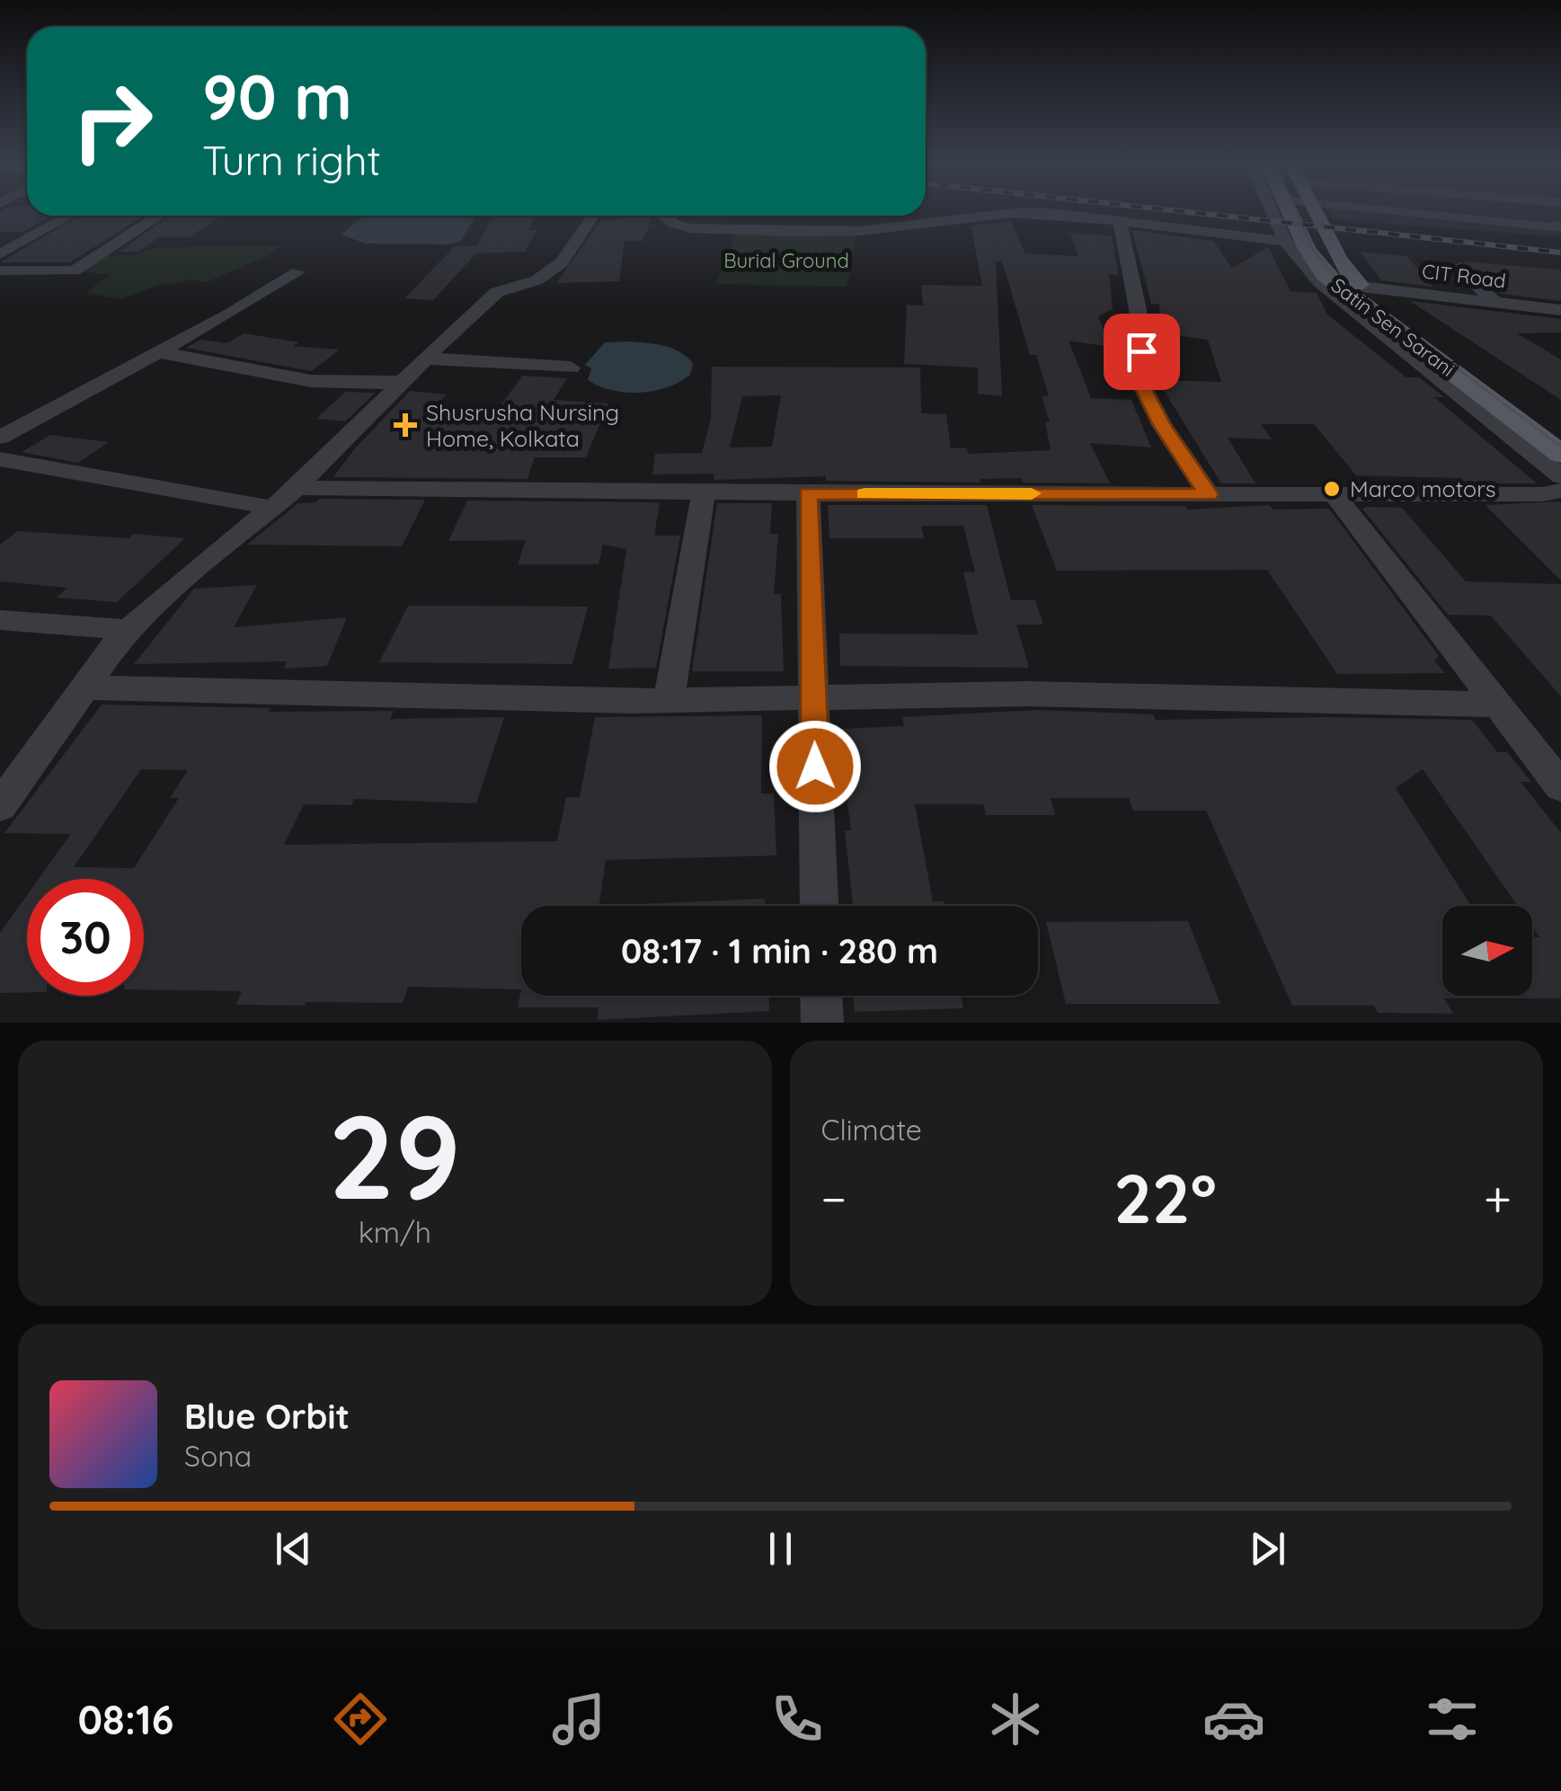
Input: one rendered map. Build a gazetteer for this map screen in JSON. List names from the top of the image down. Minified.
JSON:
{"streets":{"main road":["Satin Sen Sarani"],"street":["CIT Road"]},"crossings":[["CIT Road","Satin Sen Sarani"]],"parks":["Burial Ground"],"places":{"health":["Shusrusha Nursing Home, Kolkata"],"other":["Marco motors"]},"north":"right","page":{"turn":["90 m","Turn right"],"limit":"30","trip":"08:17 · 1 min · 280 m","tile":[["29","km/h"],"Climate"],"heat":["−","22°","+"],"song":["Blue Orbit","Sona"],"tabs":"08:16"}}
